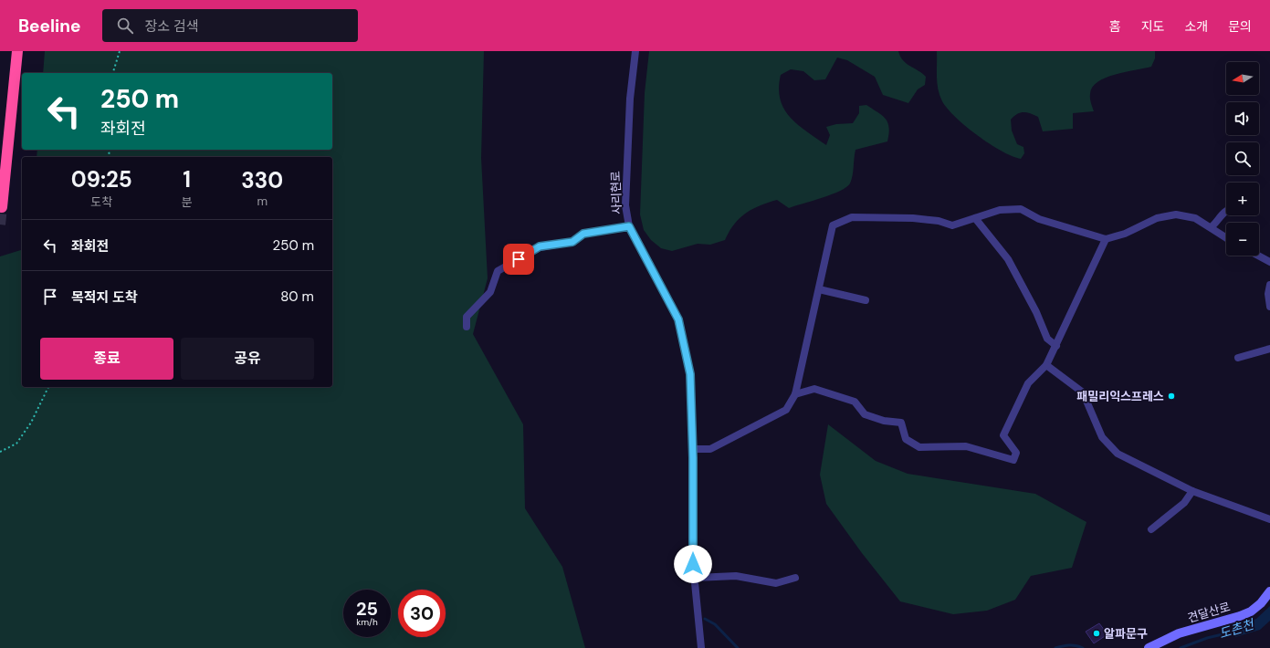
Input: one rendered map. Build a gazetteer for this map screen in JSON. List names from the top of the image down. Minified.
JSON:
{"streets":{"street":["사리현로","견달산로"]},"water":["도촌천"],"places":["패밀리익스프레스","알파문구"],"north":"left","page":{"header":"Beeline","search":"장소 검색","nav":["홈","지도","소개","문의"],"map_buttons":["+","−"],"turn":["250 m","좌회전"],"eta":["09:25","도착","1","분","330","m"],"list":[{"name":"좌회전","value":"250 m"},{"name":"목적지 도착","value":"80 m"}],"buttons":["종료","공유"],"speed":"25 km/h","limit":"30"}}
